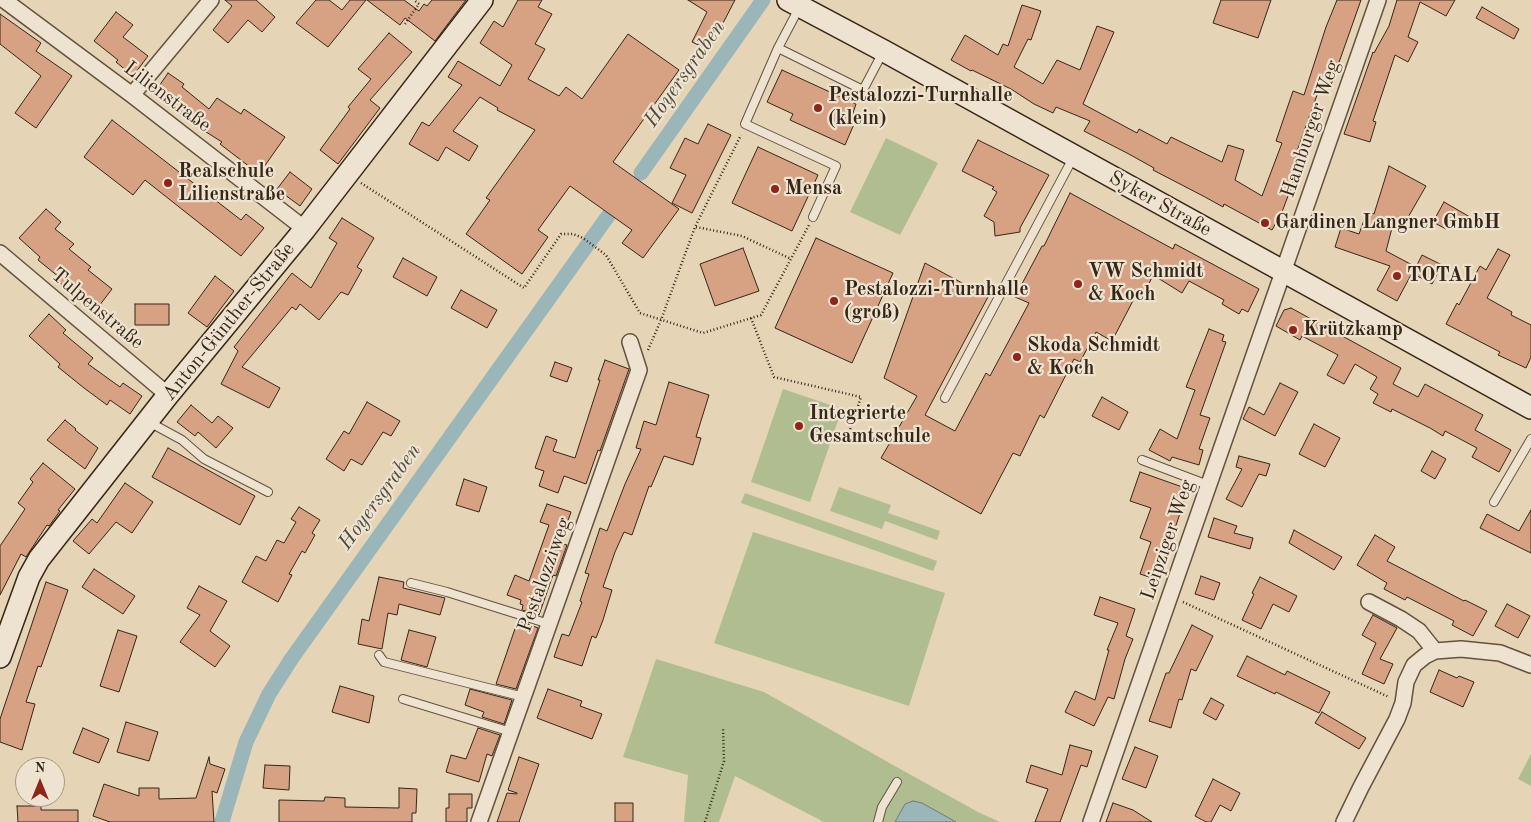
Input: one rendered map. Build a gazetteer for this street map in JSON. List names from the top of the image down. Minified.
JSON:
{"streets":{"main road":["Syker Straße","Anton-Günther-Straße"],"street":["Lilienstraße","Hamburger Weg","Tulpenstraße","Leipziger Weg","Pestalozziweg"]},"crossings":[["Lilienstraße","Anton-Günther-Straße"],["Hamburger Weg","Syker Straße"],["Hamburger Weg","Leipziger Weg"],["Syker Straße","Leipziger Weg"],["Tulpenstraße","Anton-Günther-Straße"]],"water":["Hoyersgraben"],"places":["Pestalozzi-Turnhalle (klein)","Realschule Lilienstraße","Mensa","Gardinen Langner GmbH","TOTAL","VW Schmidt & Koch","Pestalozzi-Turnhalle (groß)","Krützkamp","Skoda Schmidt & Koch","Integrierte Gesamtschule"],"north":"top"}
